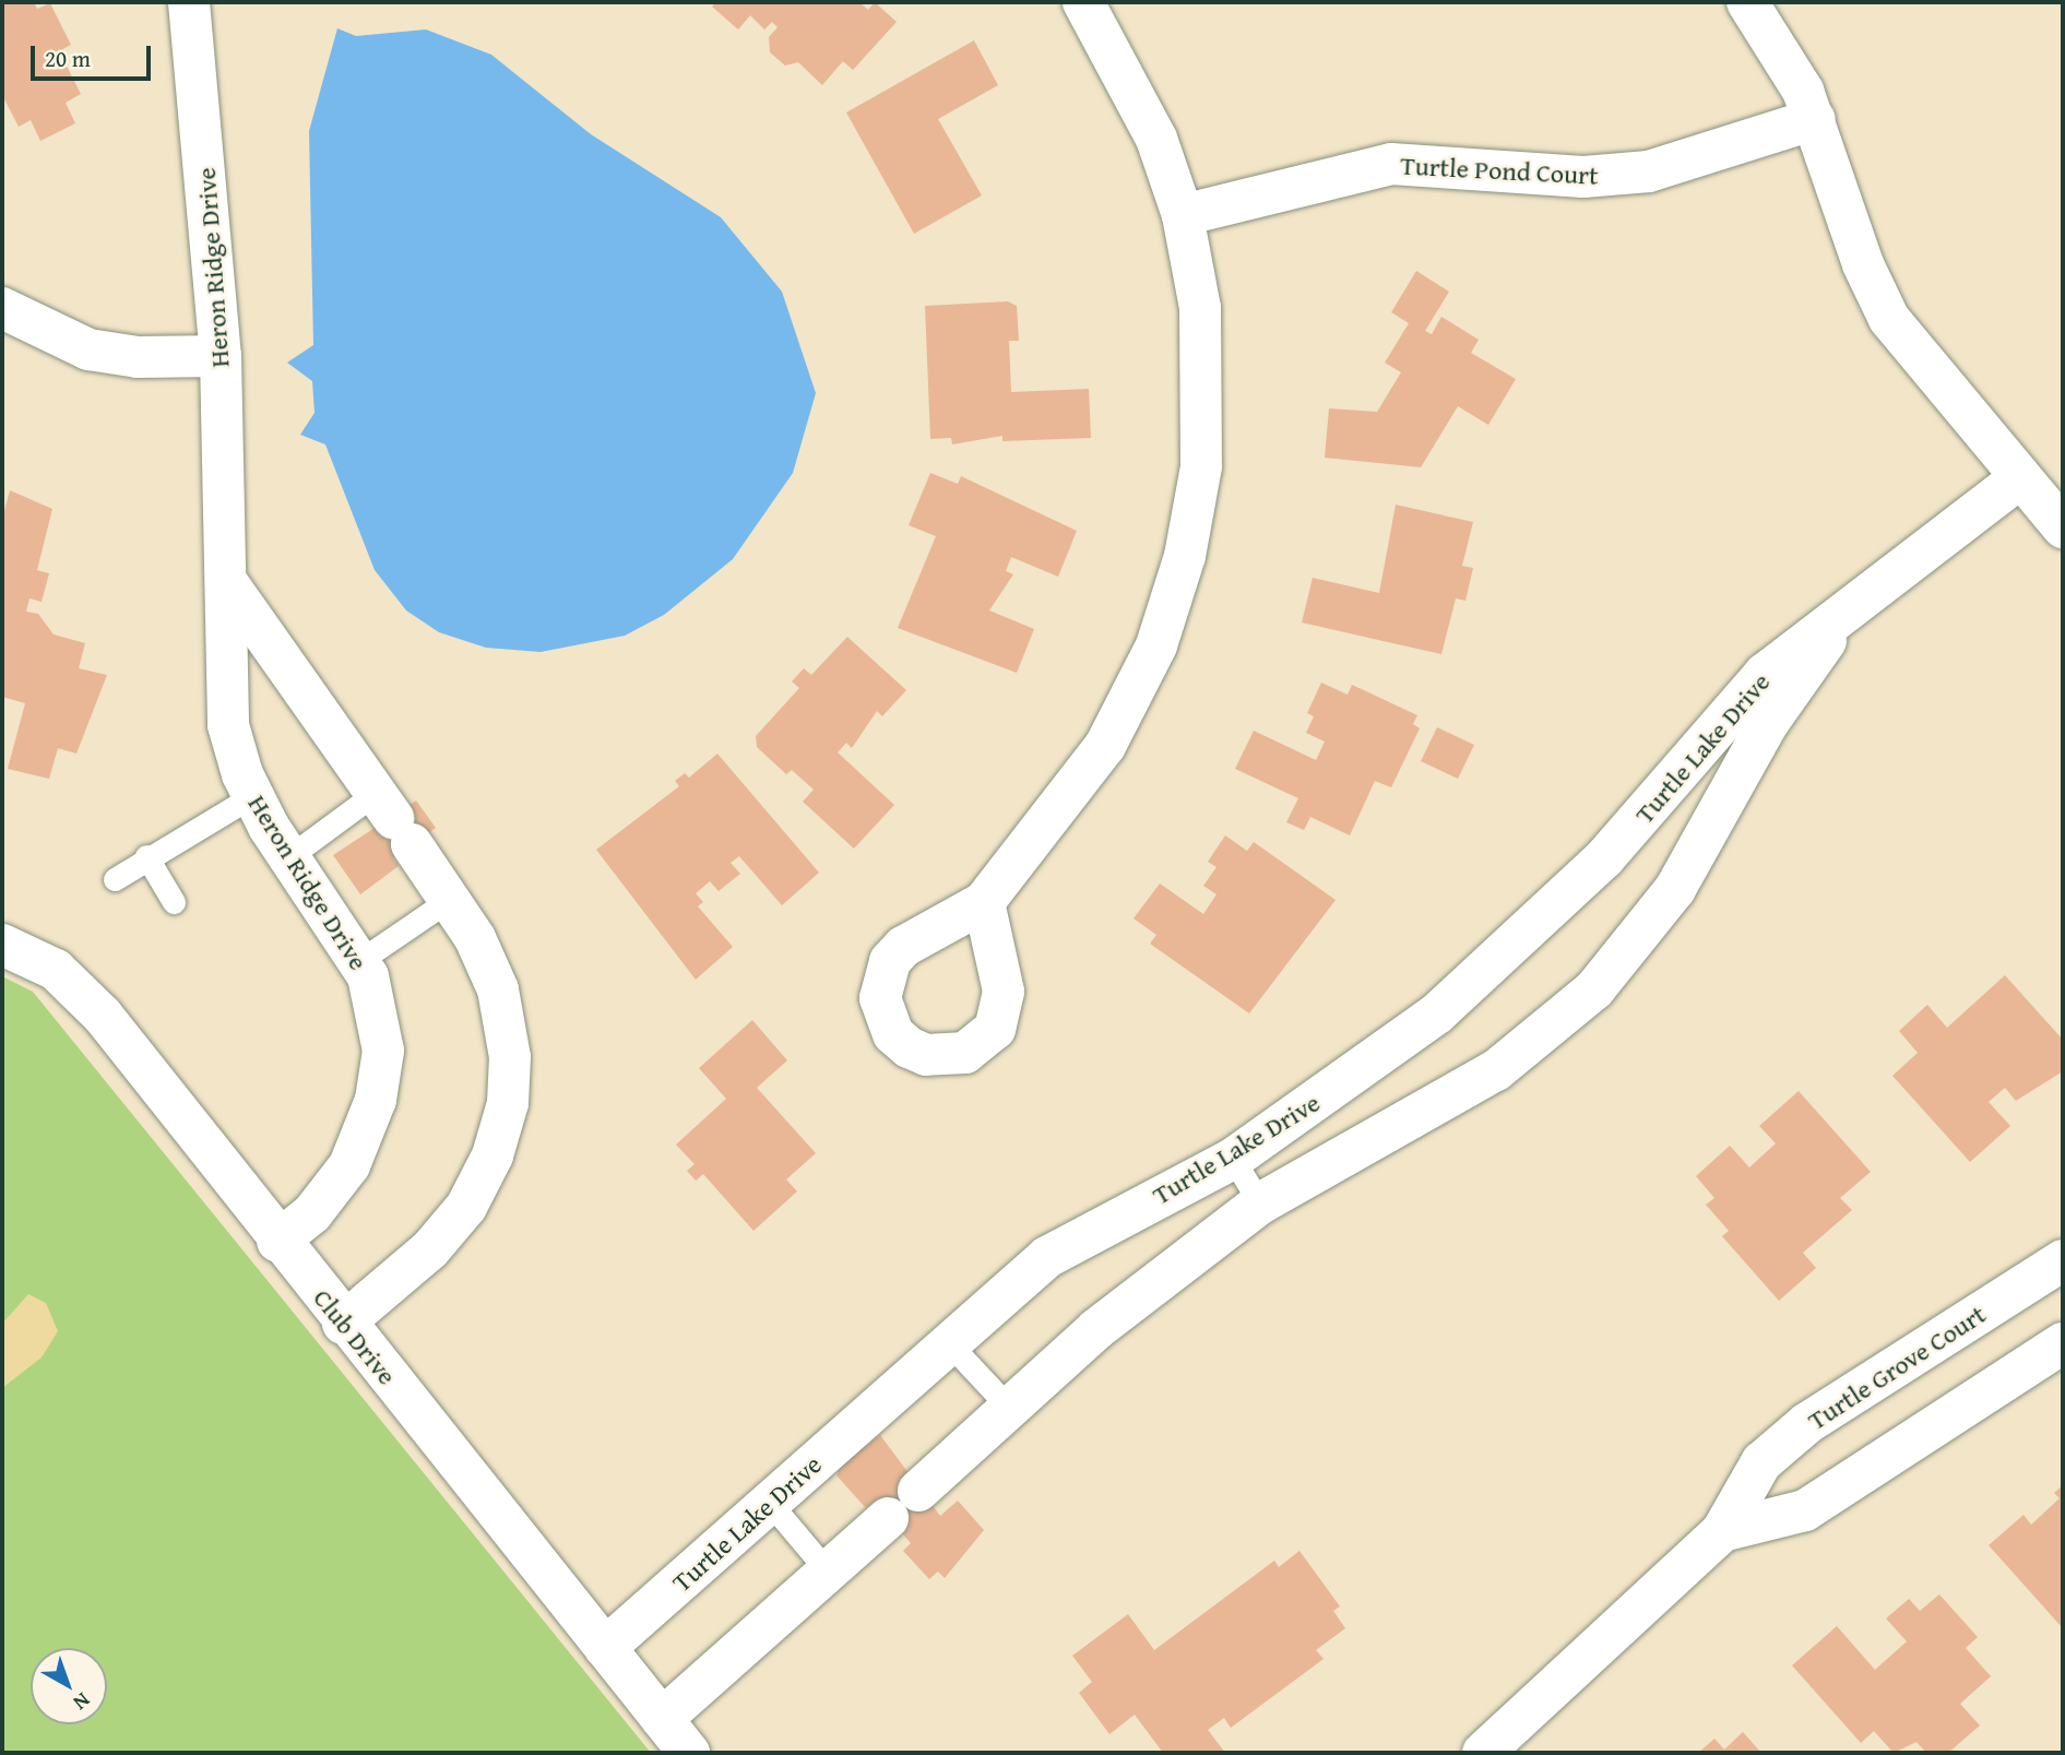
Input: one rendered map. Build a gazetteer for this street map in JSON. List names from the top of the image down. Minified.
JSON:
{"streets":{"street":["Turtle Pond Court","Heron Ridge Drive","Turtle Lake Drive","Club Drive","Turtle Grove Court"]},"crossings":[["Heron Ridge Drive","Club Drive"],["Turtle Lake Drive","Club Drive"]],"scale_bar":"20 m","north":"bottom right"}
